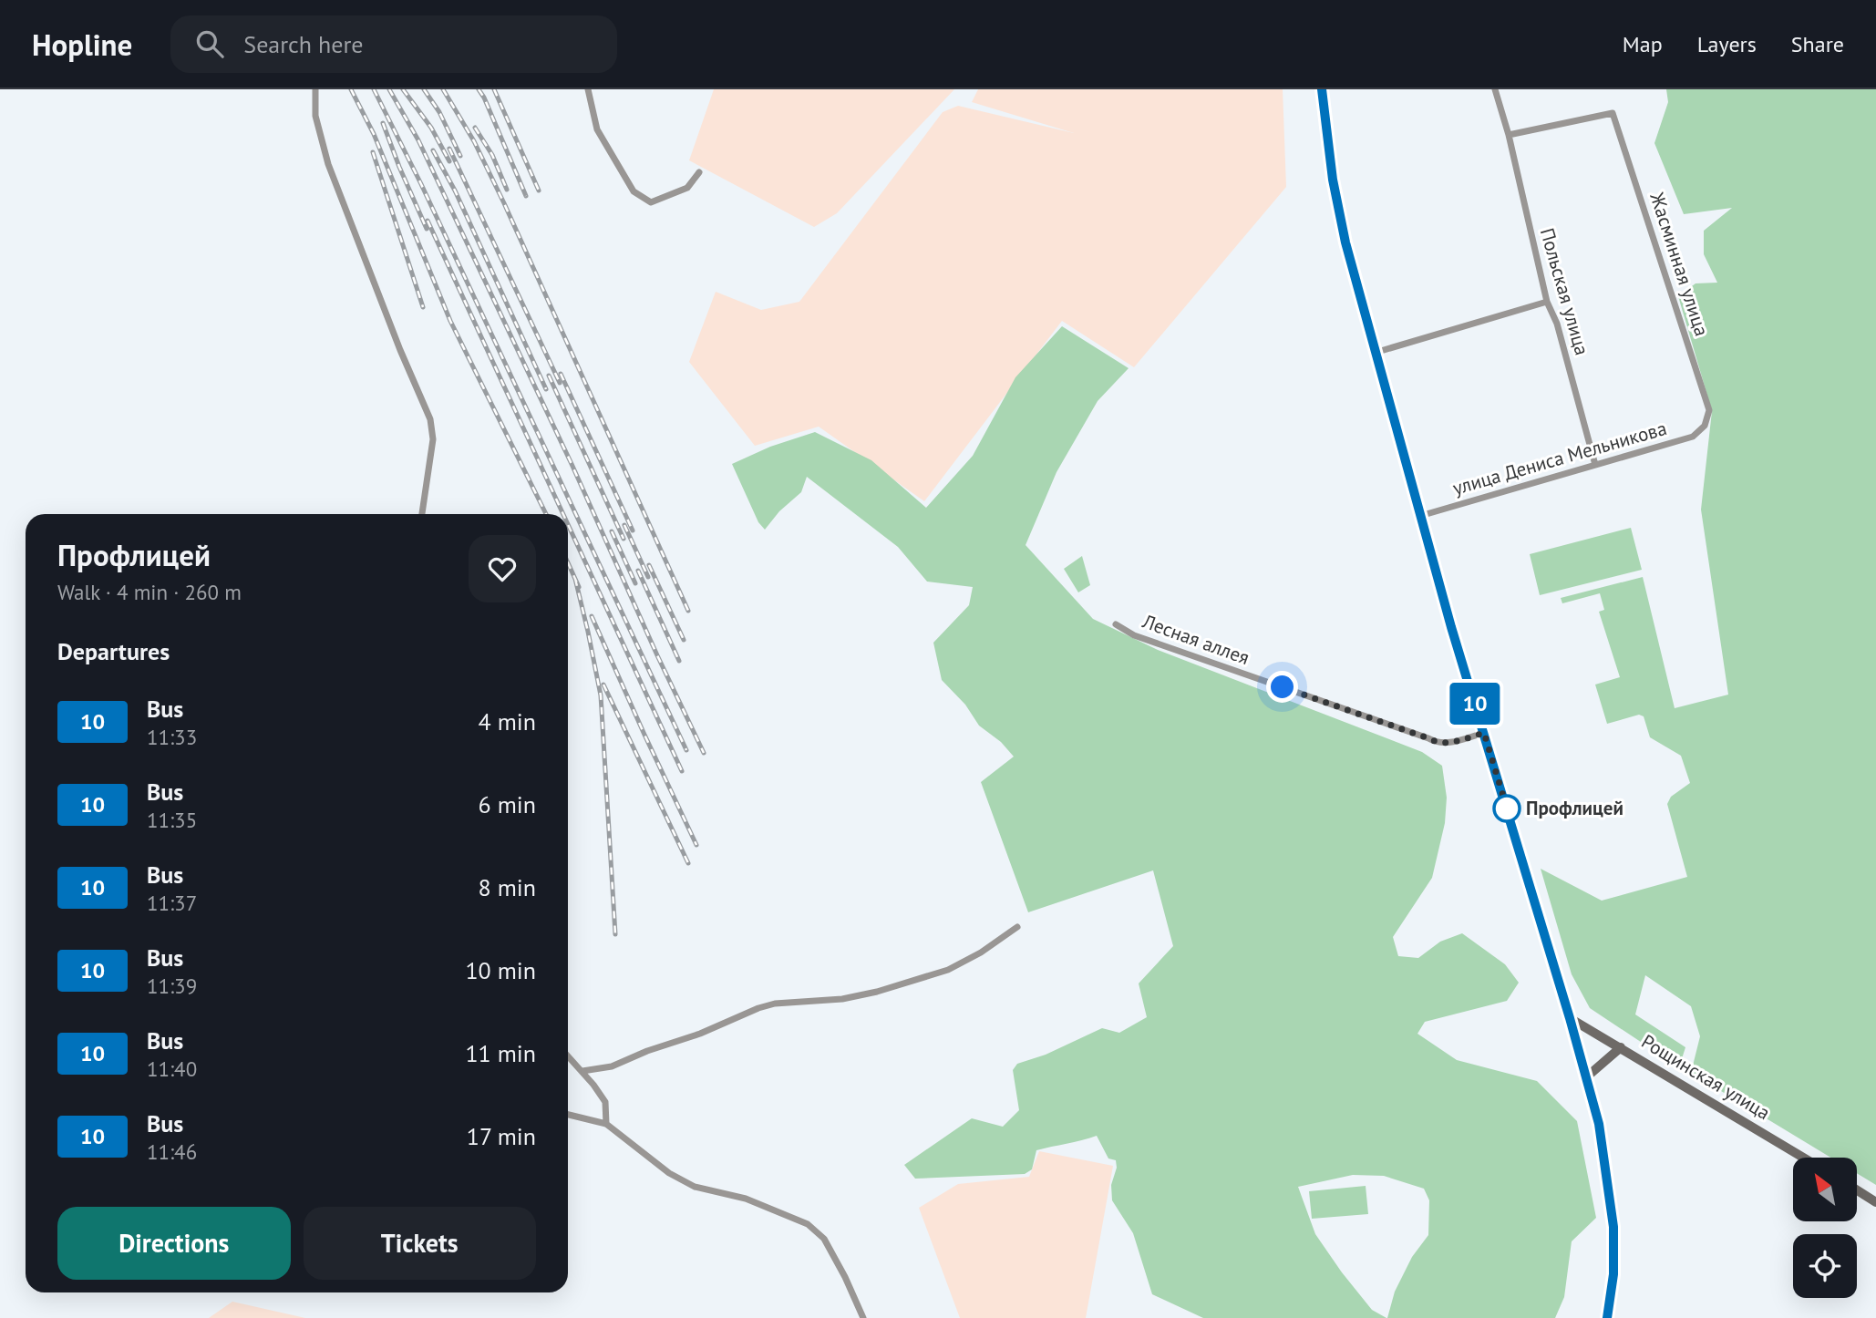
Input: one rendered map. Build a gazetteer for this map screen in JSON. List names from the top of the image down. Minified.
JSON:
{"streets":{"main road":["Рощинская улица"],"street":["Жасминная улица","Польская улица","улица Дениса Мельникова","Лесная аллея"]},"crossings":[["Жасминная улица","Польская улица"],["Жасминная улица","улица Дениса Мельникова"],["Польская улица","улица Дениса Мельникова"]],"places":["Профлицей"],"lines":["bus line 10"],"north":"top left","page":{"header":"Hopline","search":"Search here","nav":["Map","Layers","Share"],"on_map":"10","heading":[["Профлицей","Walk · 4 min · 260 m"],"Departures"],"list":[{"mark":"10","name":"Bus","note":"11:33","value":"4 min"},{"mark":"10","name":"Bus","note":"11:35","value":"6 min"},{"mark":"10","name":"Bus","note":"11:37","value":"8 min"},{"mark":"10","name":"Bus","note":"11:39","value":"10 min"},{"mark":"10","name":"Bus","note":"11:40","value":"11 min"},{"mark":"10","name":"Bus","note":"11:46","value":"17 min"}],"buttons":["Directions","Tickets"]}}
